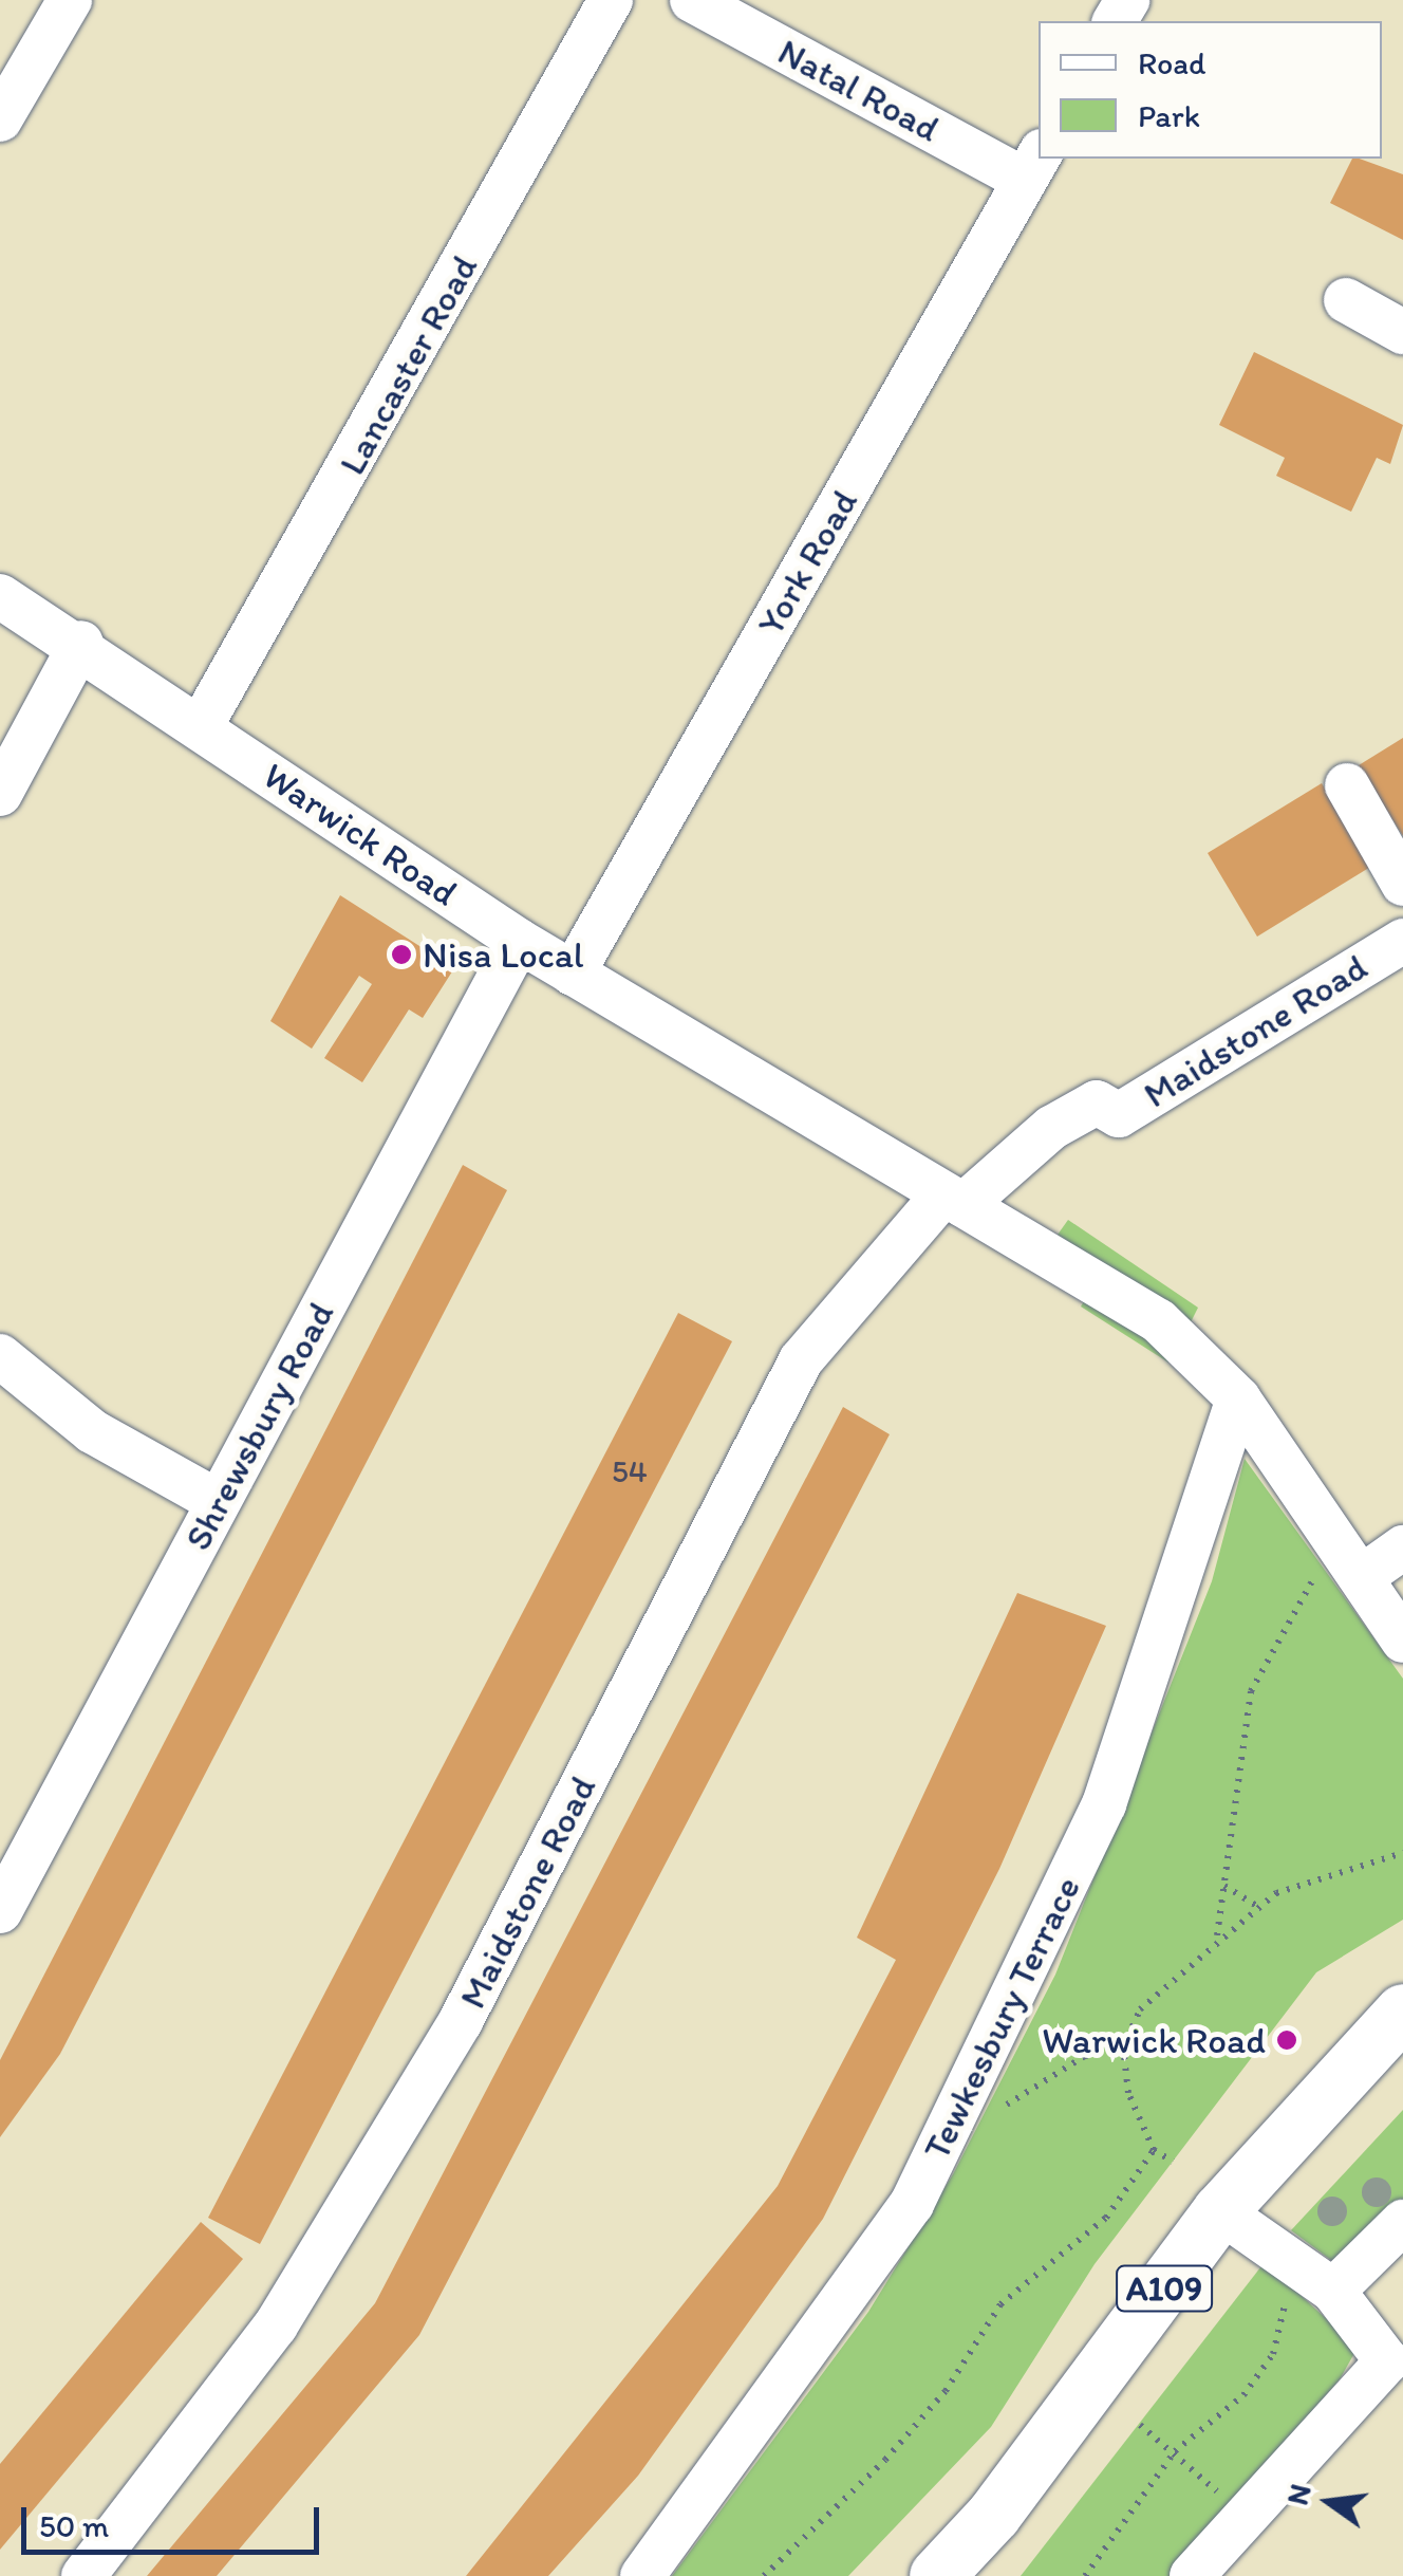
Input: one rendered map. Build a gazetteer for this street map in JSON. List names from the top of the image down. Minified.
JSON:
{"streets":{"main road":["A109"],"street":["Natal Road","Lancaster Road","York Road","Warwick Road","Maidstone Road","Shrewsbury Road","Tewkesbury Terrace"]},"crossings":[["Natal Road","York Road"],["Lancaster Road","Warwick Road"],["York Road","Warwick Road"],["Warwick Road","Maidstone Road"],["Warwick Road","Shrewsbury Road"],["Warwick Road","Tewkesbury Terrace"]],"places":["Nisa Local","Warwick Road"],"house_numbers":["54"],"legend":["Road","Park"],"scale_bar":"50 m","north":"left"}
